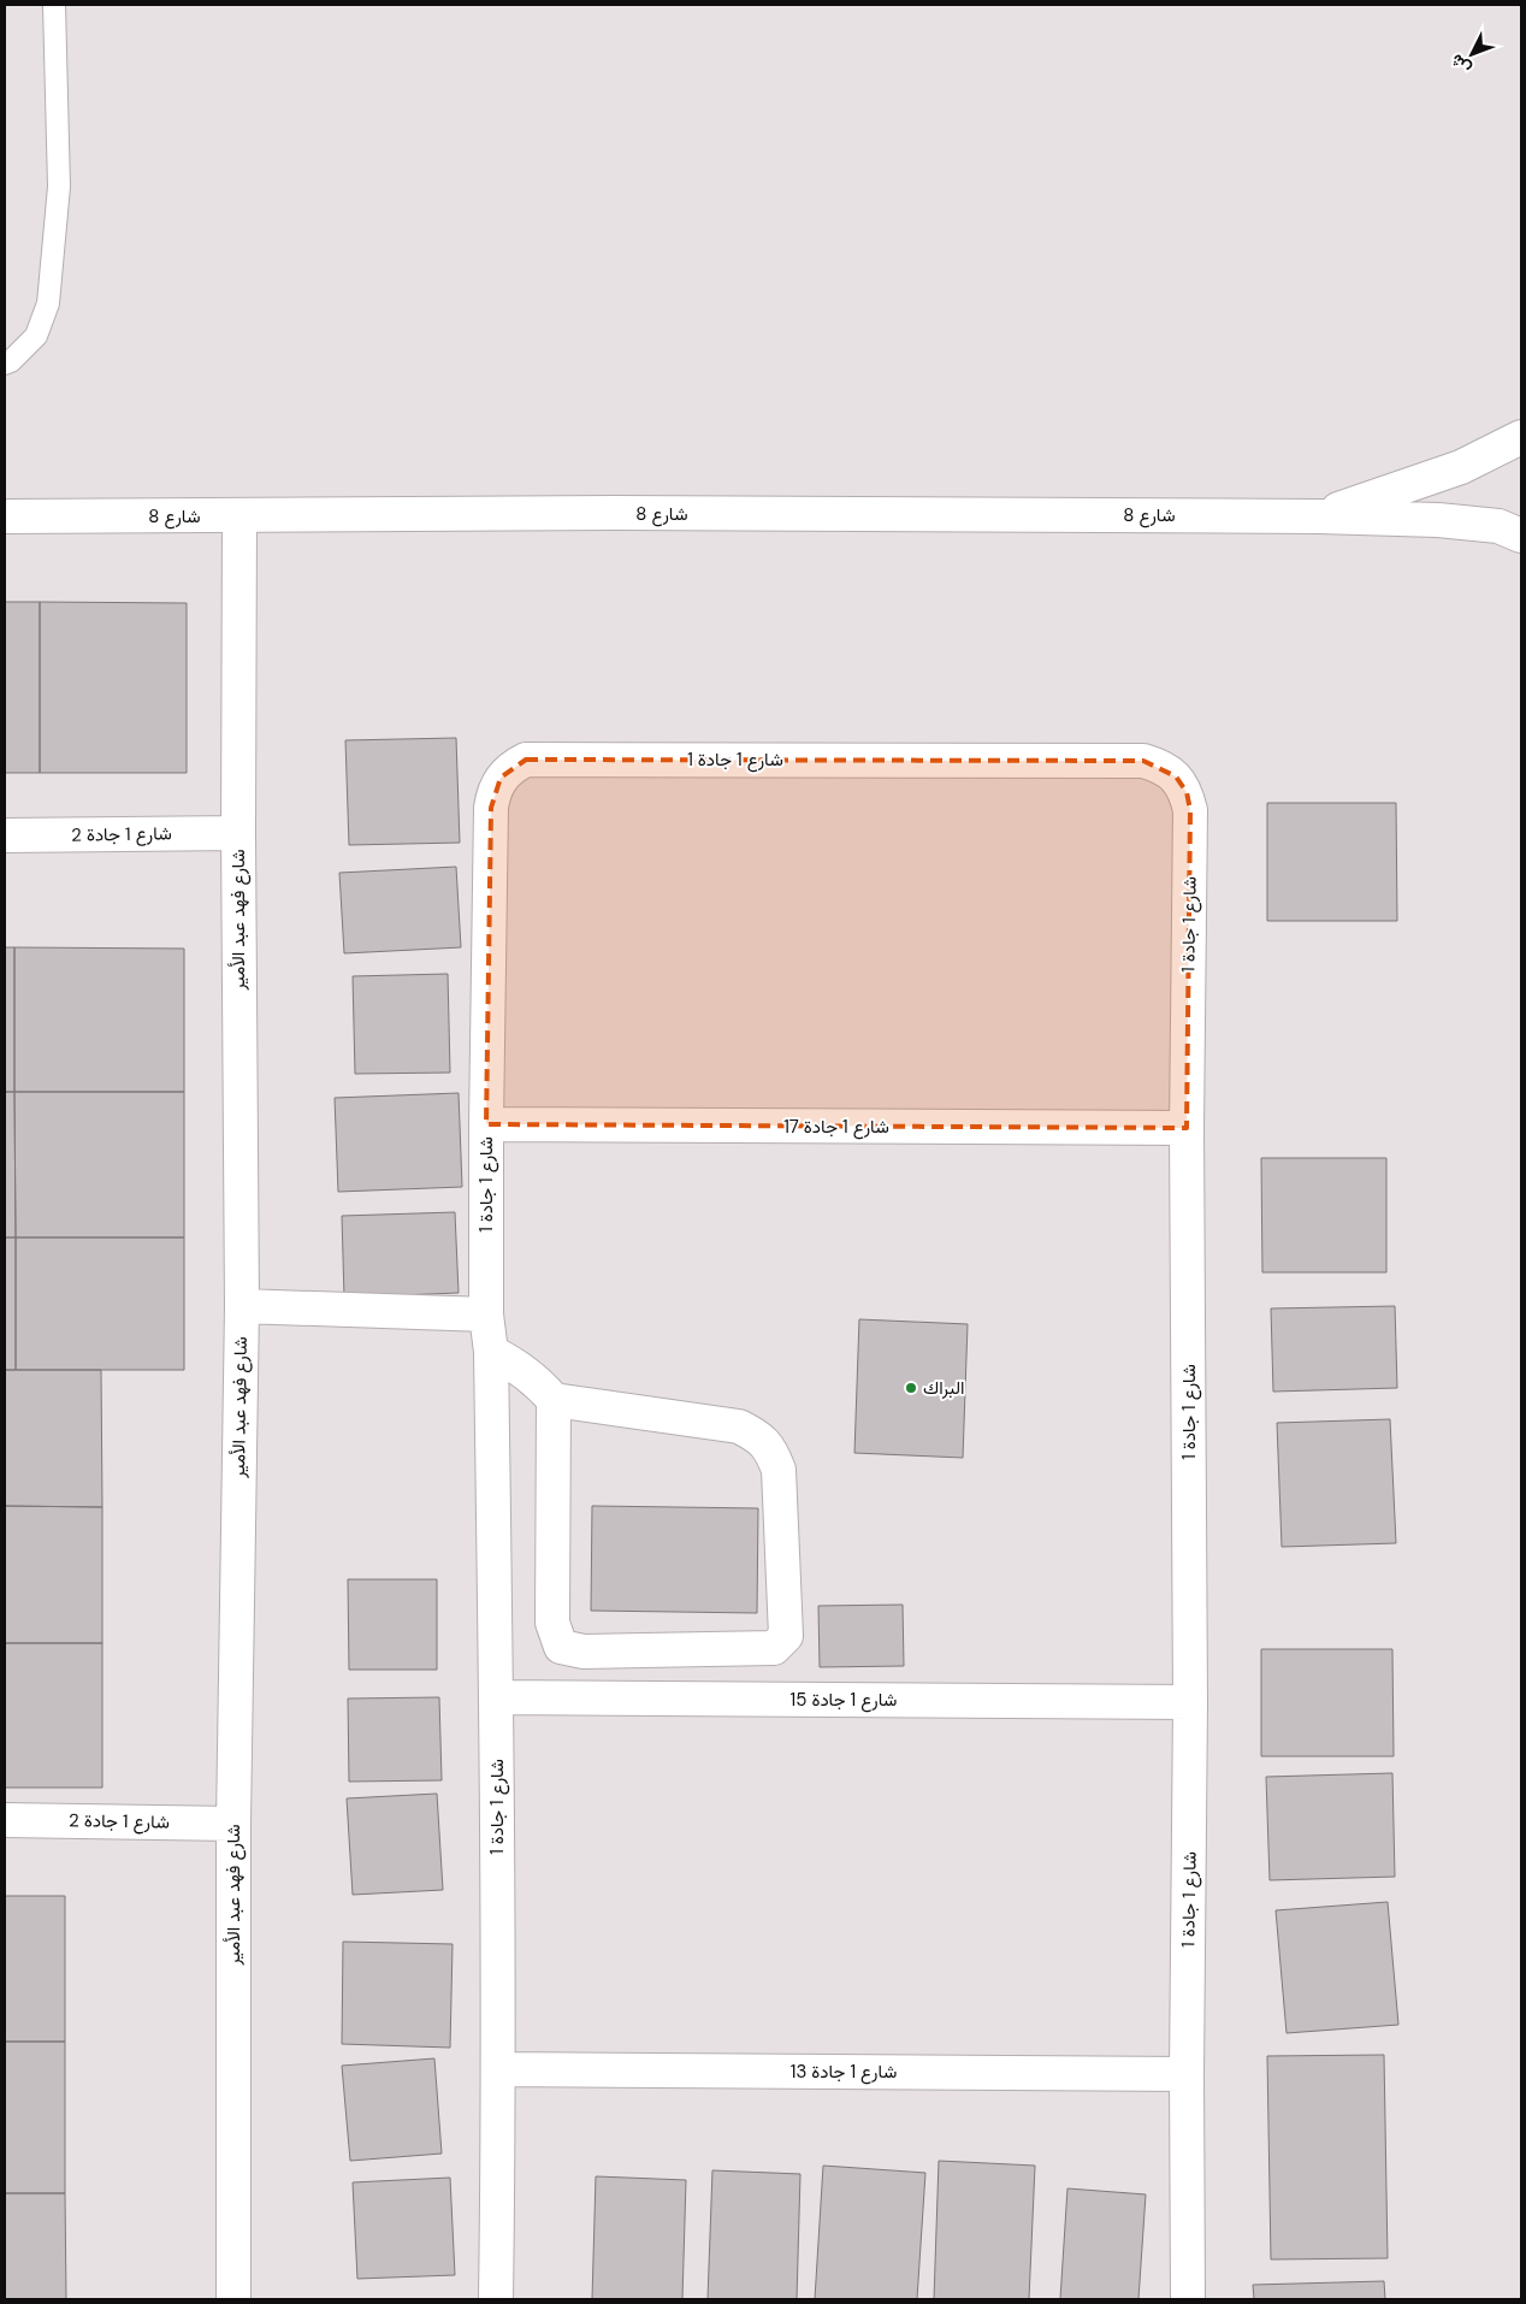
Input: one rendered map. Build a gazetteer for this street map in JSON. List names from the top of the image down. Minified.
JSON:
{"streets":{"street":["شارع 8","شارع 1 جادة 1","شارع 1 جادة 2","شارع فهد عبد الأمير","شارع 1 جادة 17","شارع 1 جادة 15","شارع 1 جادة 13"]},"crossings":[["شارع 8","شارع فهد عبد الأمير"],["شارع 1 جادة 1","شارع 1 جادة 17"],["شارع 1 جادة 1","شارع 1 جادة 15"],["شارع 1 جادة 1","شارع 1 جادة 13"],["شارع 1 جادة 2","شارع فهد عبد الأمير"]],"places":["البراك"],"north":"bottom left"}
